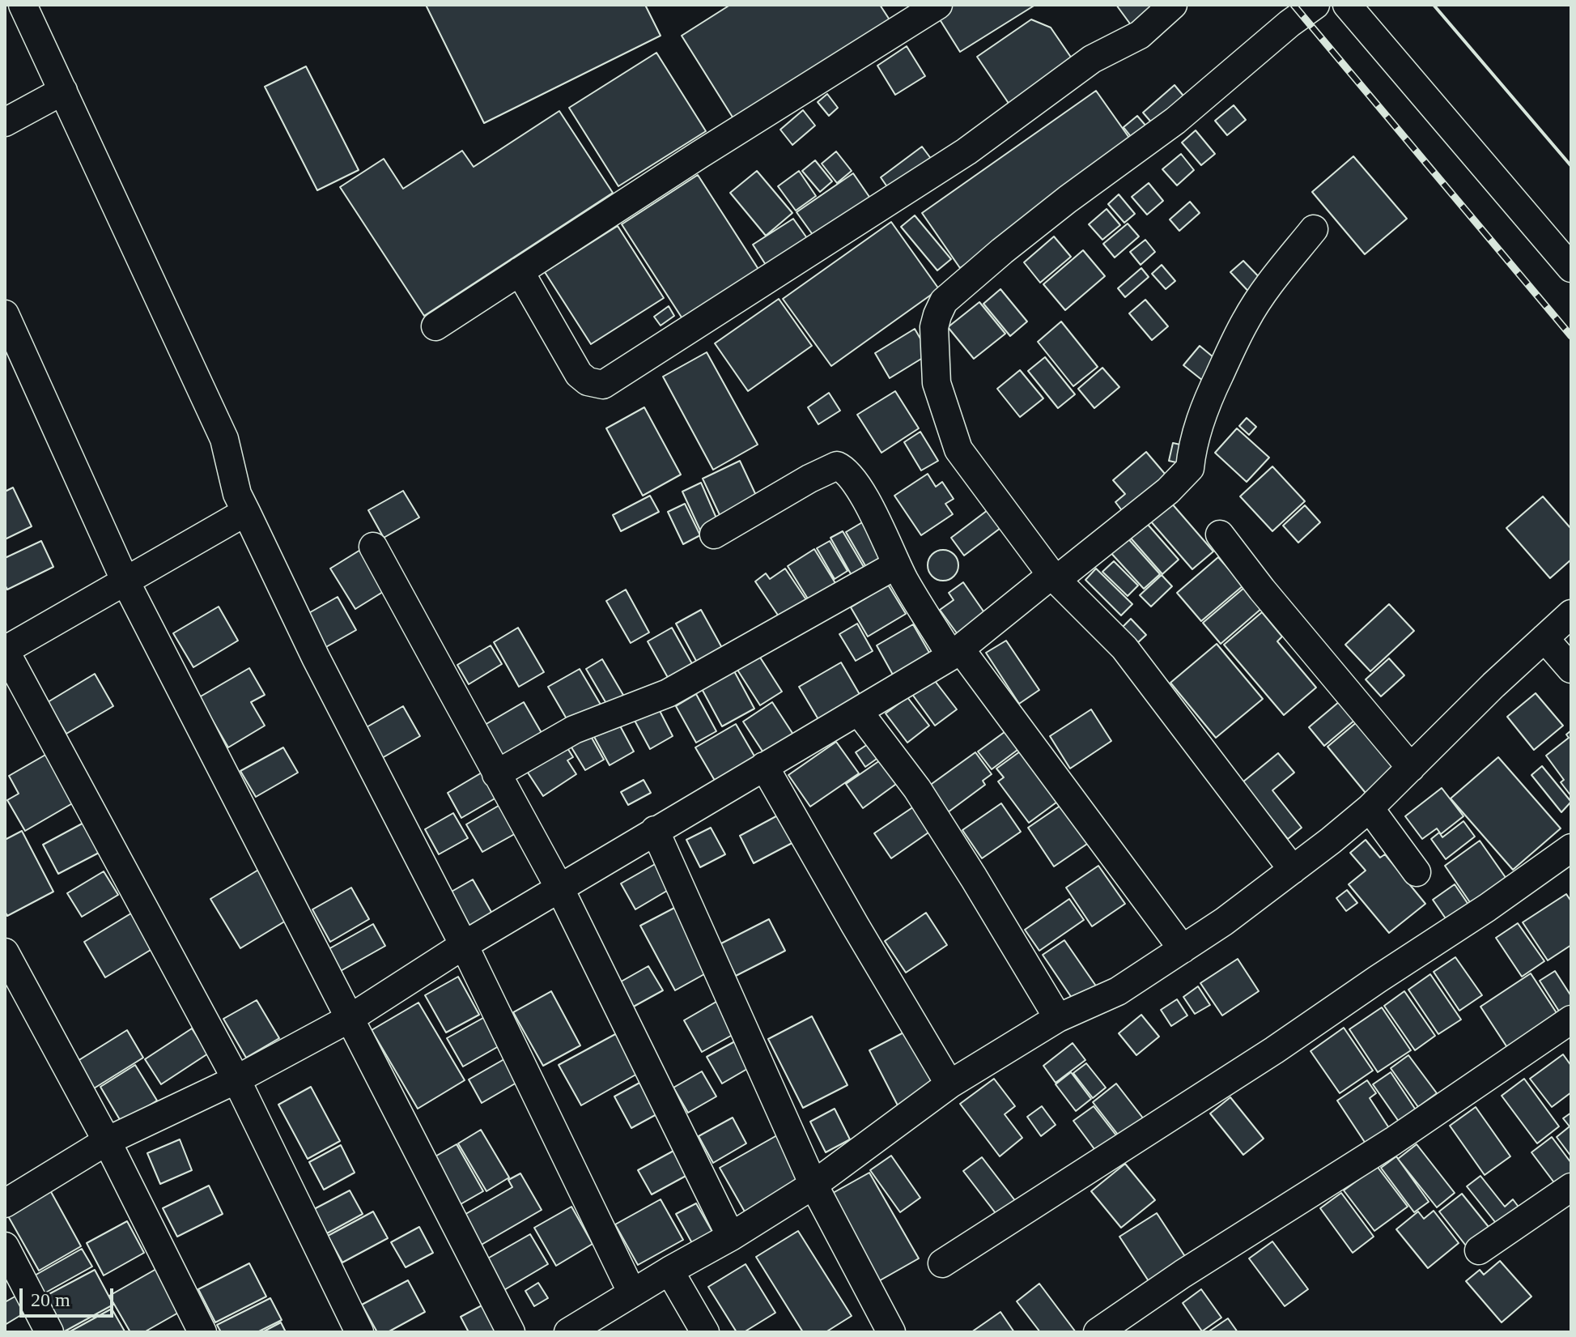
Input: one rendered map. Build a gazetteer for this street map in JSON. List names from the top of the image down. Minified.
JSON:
{"scale_bar":"20 m"}
